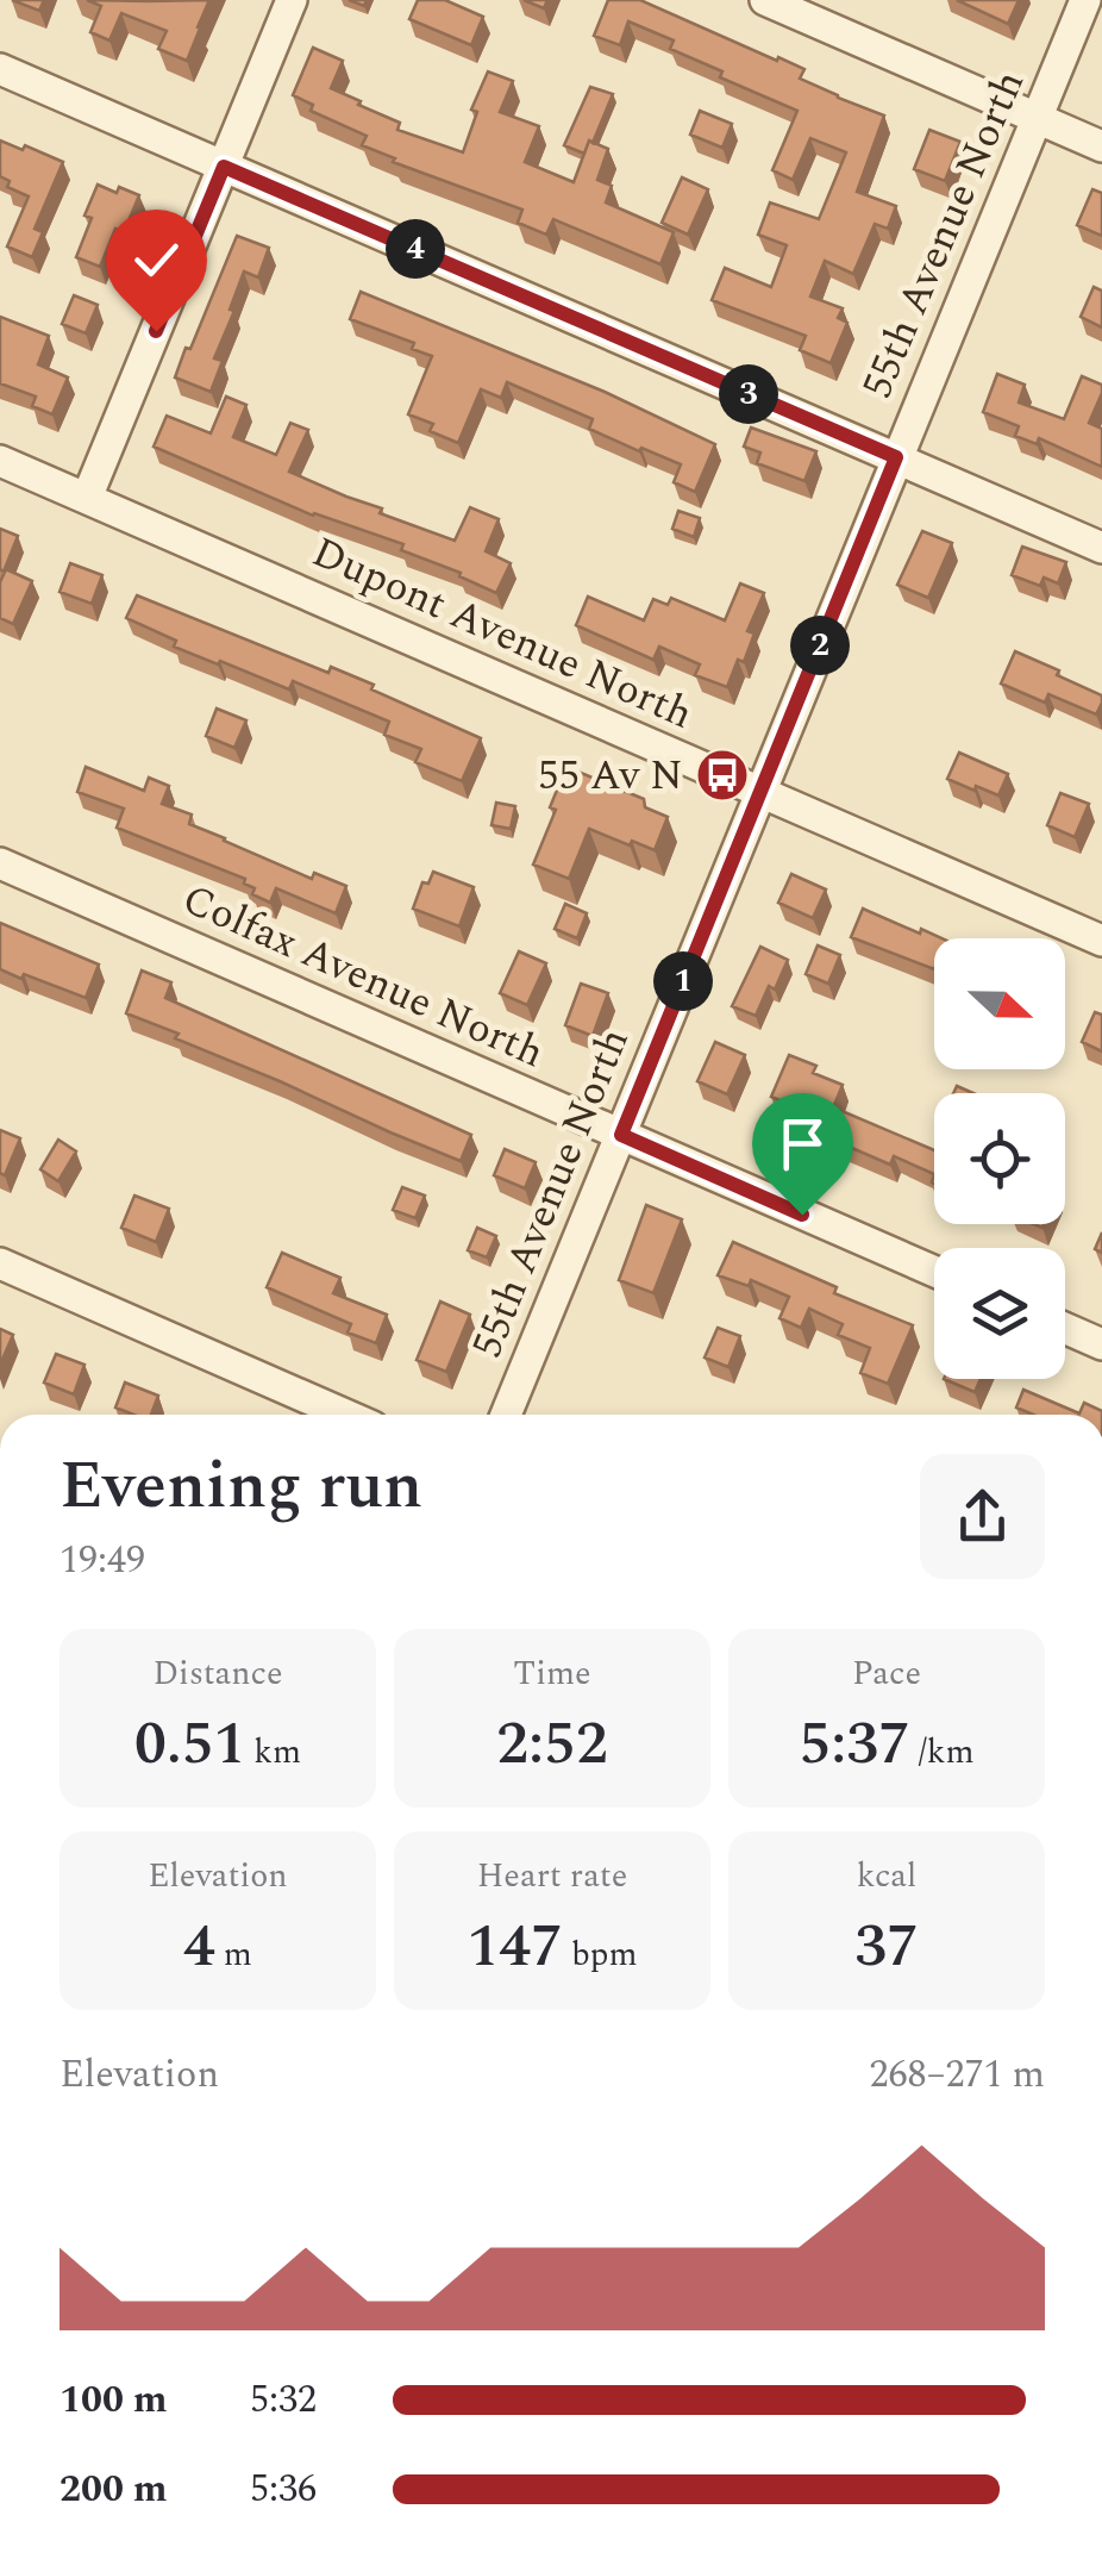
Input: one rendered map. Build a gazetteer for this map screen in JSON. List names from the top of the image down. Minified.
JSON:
{"streets":{"street":["55th Avenue North","Dupont Avenue North","Colfax Avenue North"]},"crossings":[["55th Avenue North","Dupont Avenue North"],["55th Avenue North","Colfax Avenue North"]],"places":{"bus stop":["55 Av N"]},"north":"right","page":{"pins":["4","3","2","1"],"heading":["Evening run","19:49"],"stats":[["Distance","0.51 km"],["Time","2:52"],["Pace","5:37 /km"],["Elevation","4 m"],["Heart rate","147 bpm"],["kcal","37"]],"chart":["Elevation","268–271 m"],"list":[{"name":"100 m","note":"5:32"},{"name":"200 m","note":"5:36"}]}}
